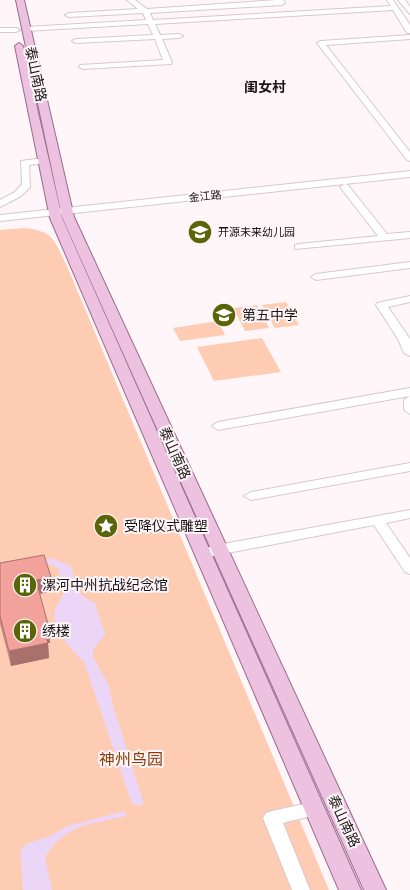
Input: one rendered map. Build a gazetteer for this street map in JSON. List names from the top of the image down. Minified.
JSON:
{"streets":{"main road":["泰山南路"],"street":["金江路"]},"crossings":[["泰山南路","金江路"]],"districts":["闺女村"],"parks":["神州鸟园"],"places":{"school or university":["开源未来幼儿园","第五中学"],"place":["受降仪式雕塑"],"building":["漯河中州抗战纪念馆","绣楼"]}}
